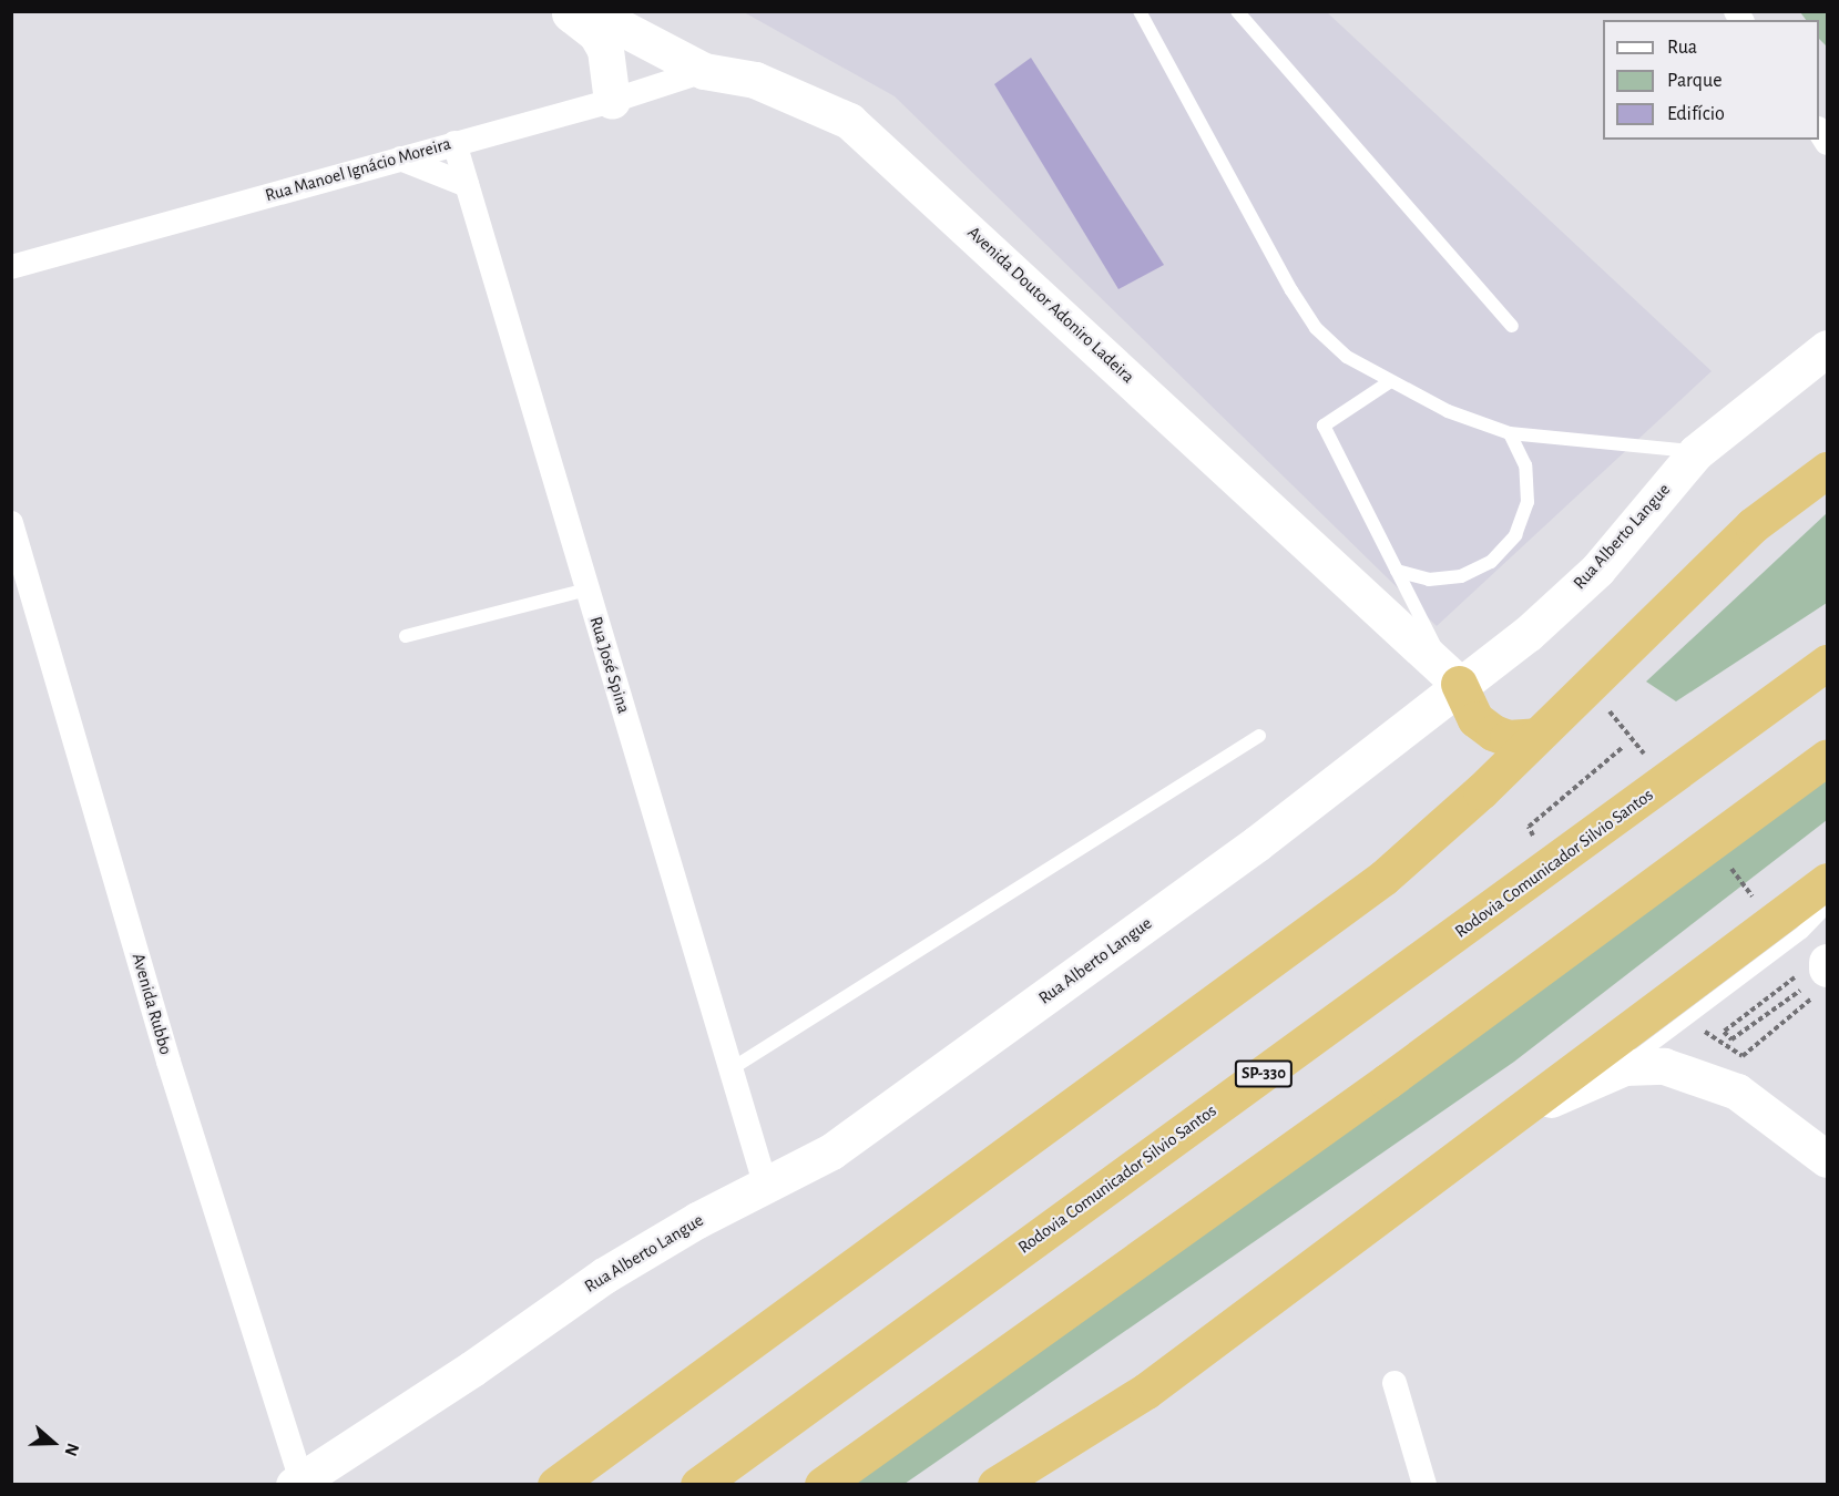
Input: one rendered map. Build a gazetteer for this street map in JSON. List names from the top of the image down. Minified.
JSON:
{"streets":{"highway":["Rodovia Comunicador Silvio Santos","SP-330"],"street":["Rua Manoel Ignácio Moreira","Avenida Doutor Adoniro Ladeira","Rua Alberto Langue","Rua José Spina","Avenida Rubbo"]},"crossings":[["Rua Manoel Ignácio Moreira","Avenida Doutor Adoniro Ladeira"],["Rua Manoel Ignácio Moreira","Rua José Spina"],["Avenida Doutor Adoniro Ladeira","Rua Alberto Langue"],["Rua Alberto Langue","Rua José Spina"],["Rua Alberto Langue","Avenida Rubbo"]],"legend":["Rua","Parque","Edifício"],"north":"right"}
